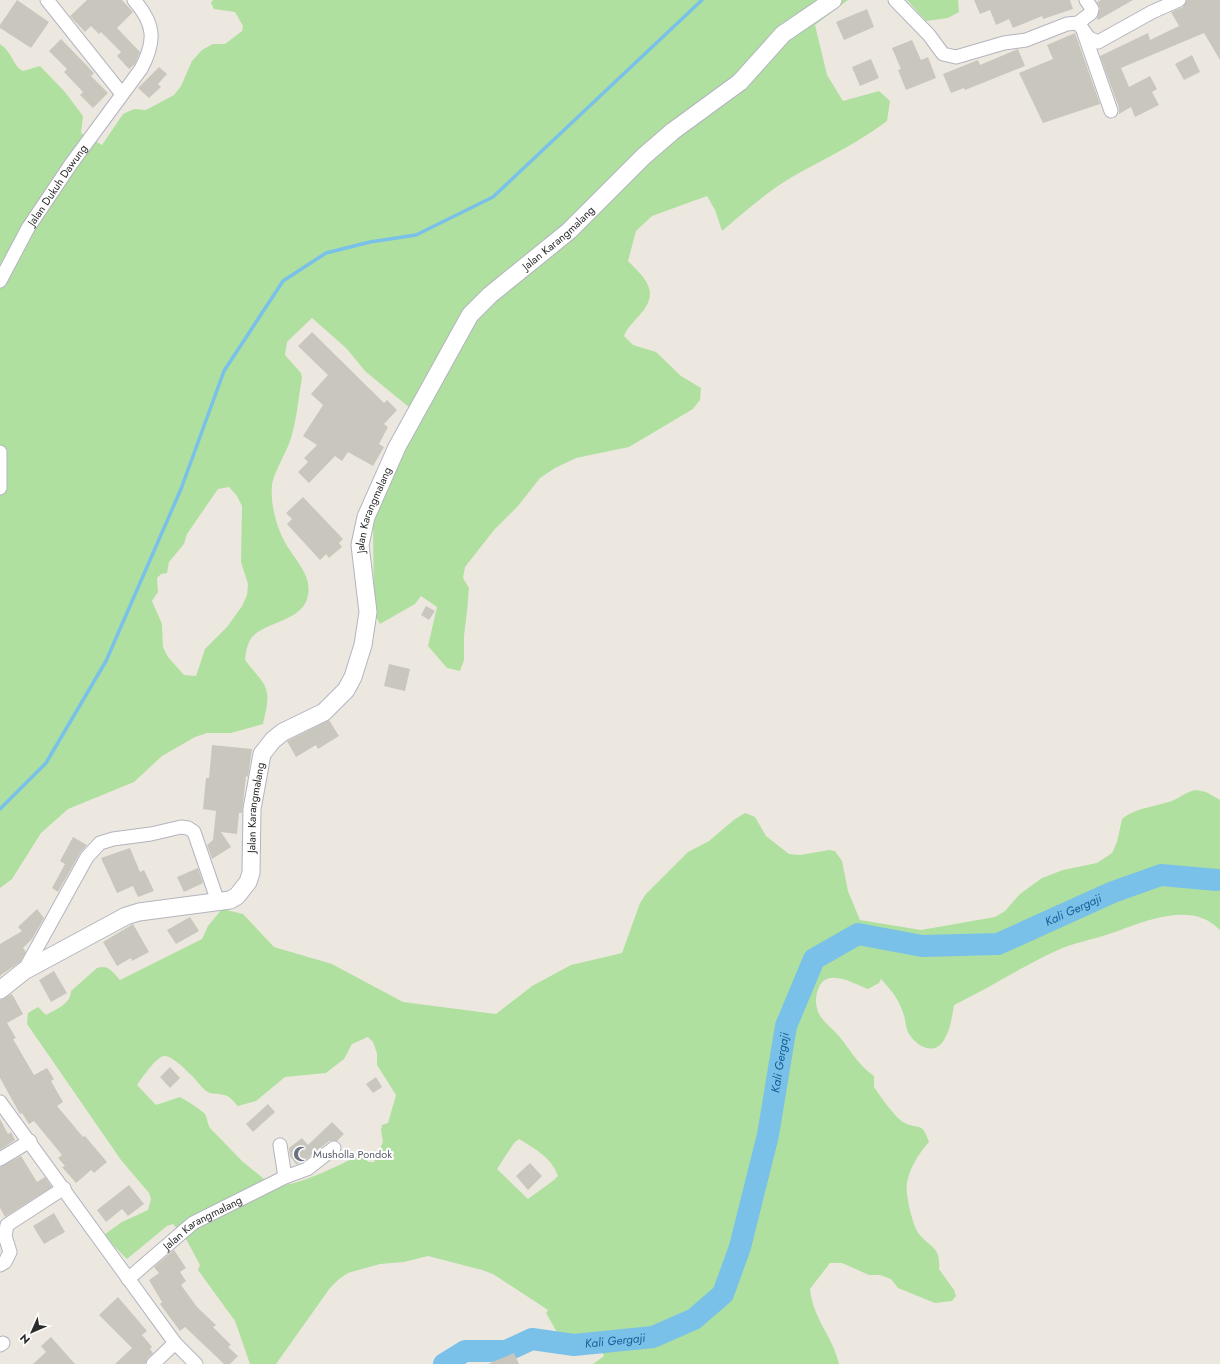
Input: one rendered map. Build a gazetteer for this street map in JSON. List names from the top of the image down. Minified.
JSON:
{"streets":{"street":["Jalan Dukuh Dawung","Jalan Karangmalang"]},"water":["Kali Gergaji"],"places":{"mosque":["Musholla Pondok"]},"north":"bottom left"}
